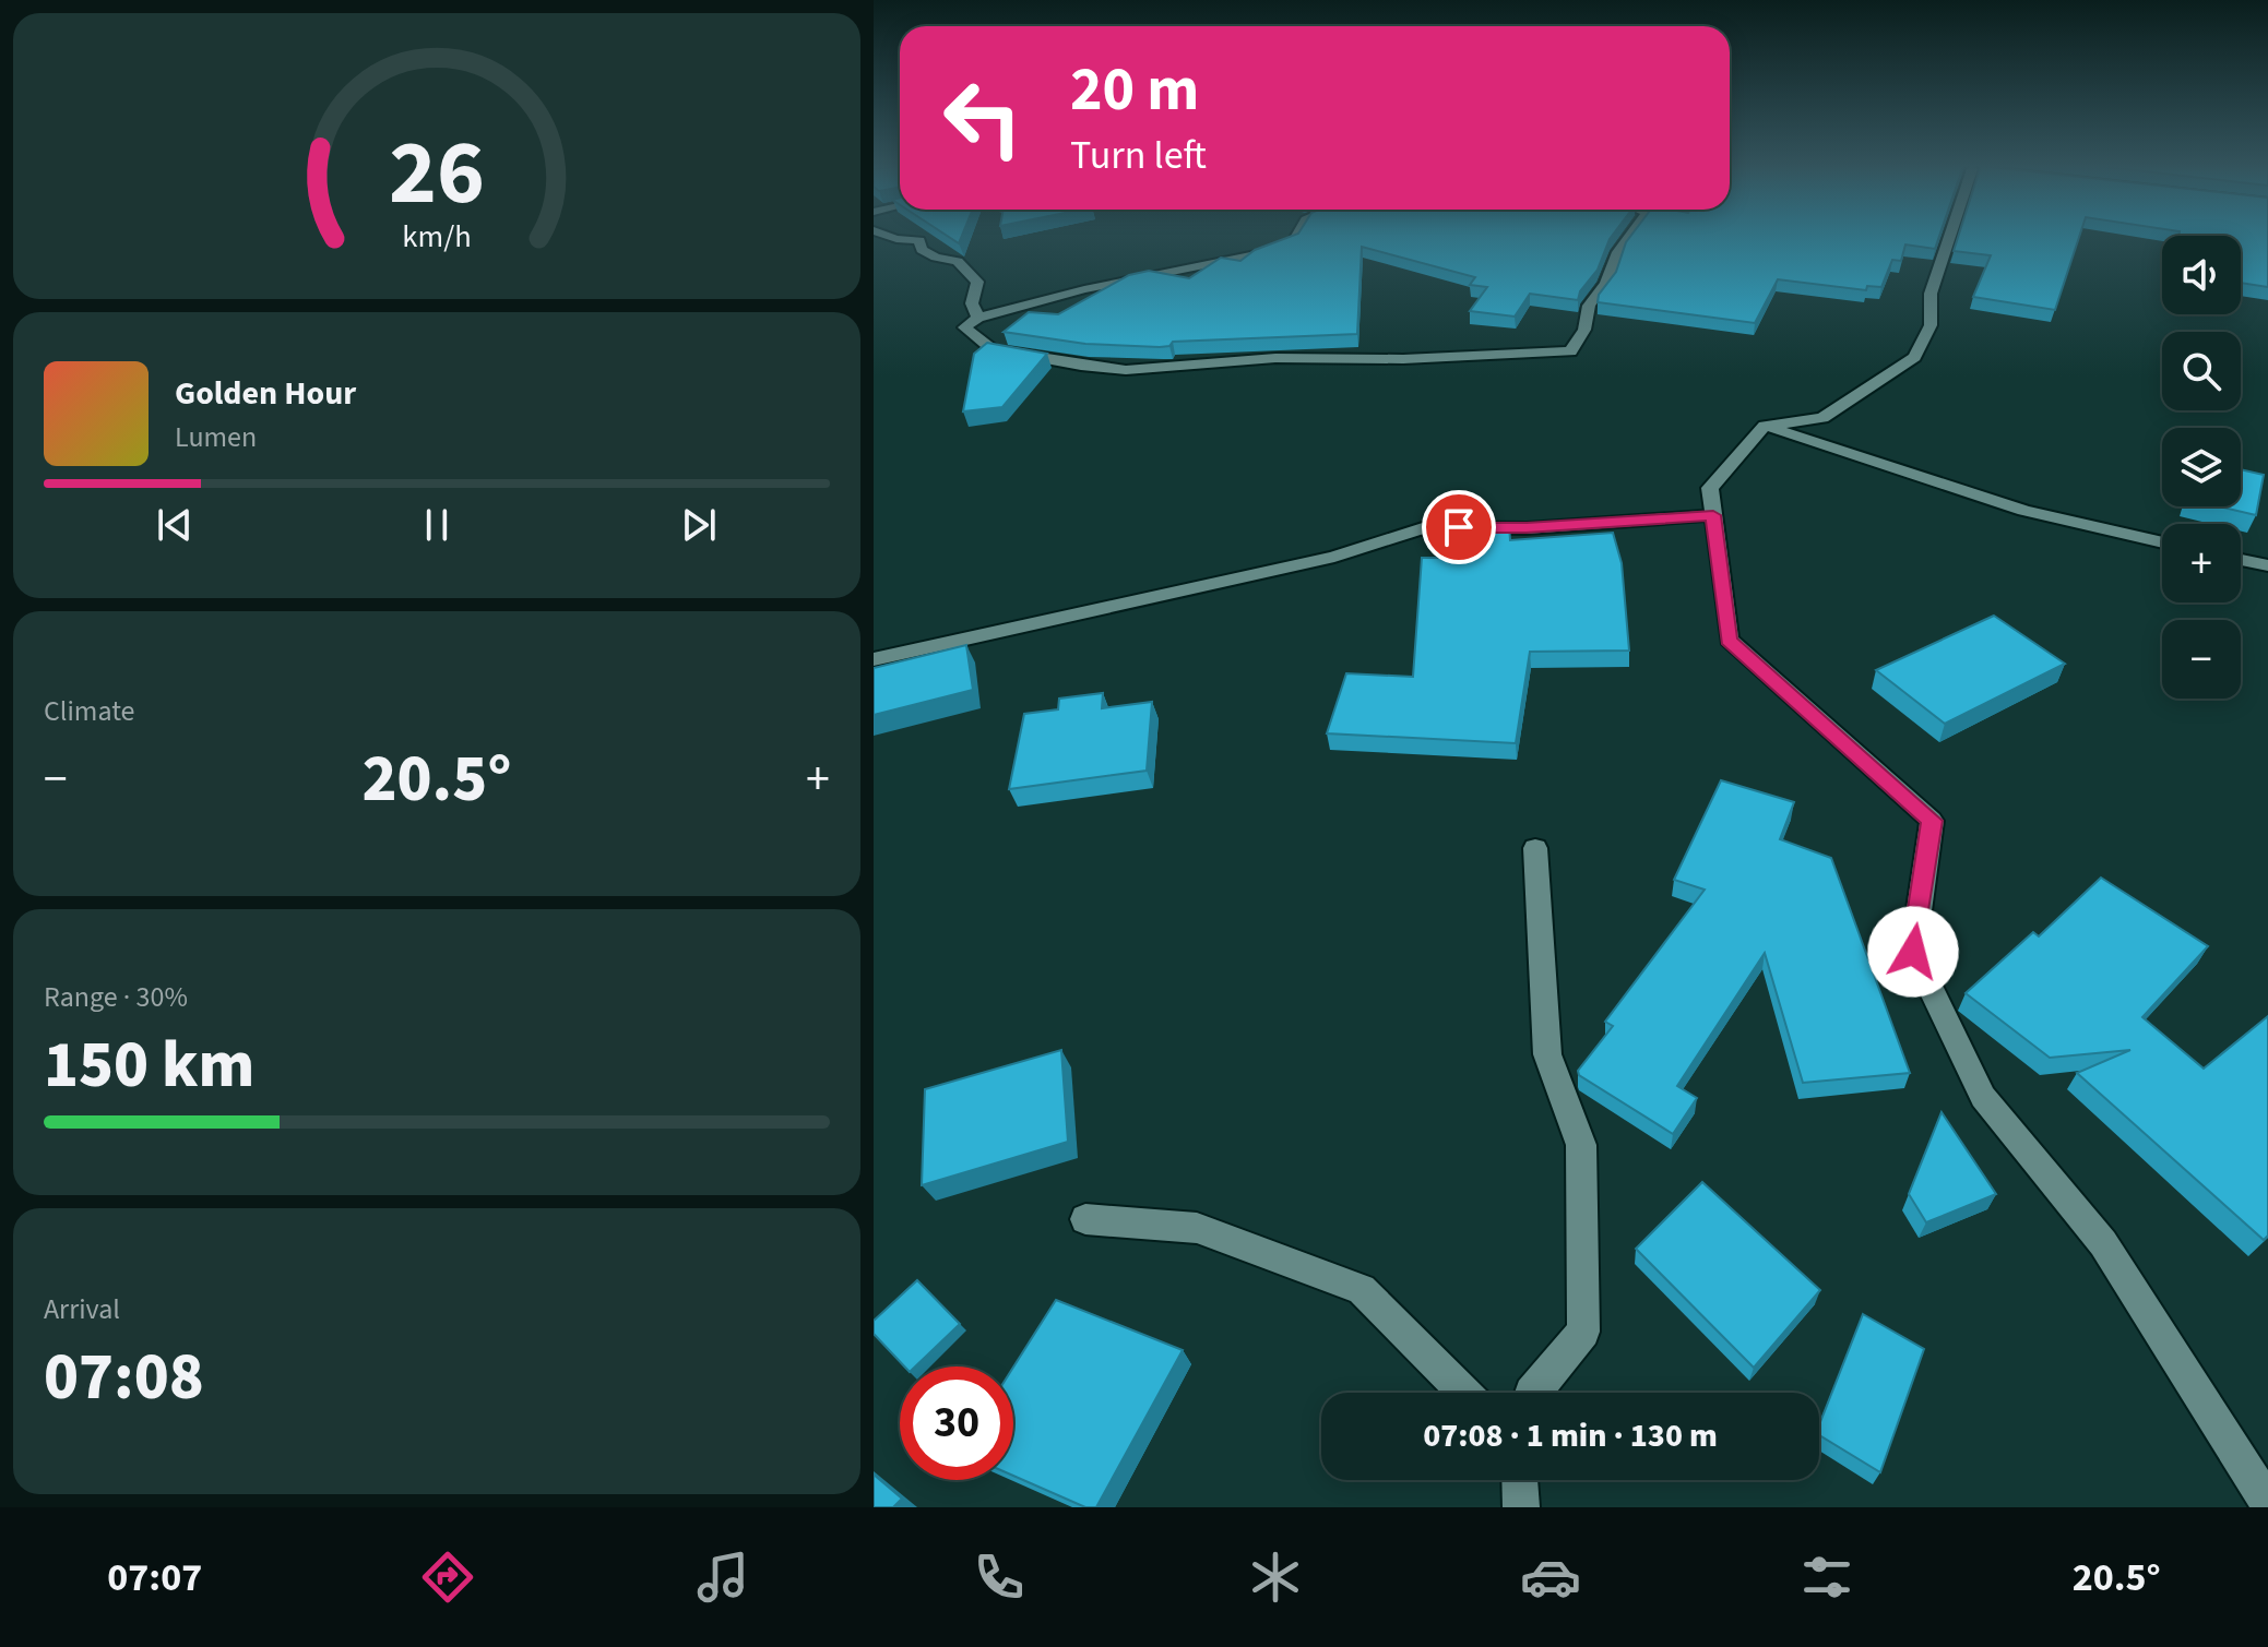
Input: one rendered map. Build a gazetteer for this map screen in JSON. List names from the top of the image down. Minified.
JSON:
{"page":{"turn":["20 m","Turn left"],"map_buttons":["+","−"],"song":["Golden Hour","Lumen"],"tile":["Climate",["Range · 30%","150 km"],["Arrival","07:08"]],"heat":["−","20.5°","+"],"limit":"30","trip":"07:08 · 1 min · 130 m","tabs":["07:07","20.5°"],"gauge":["26","km/h"]}}
